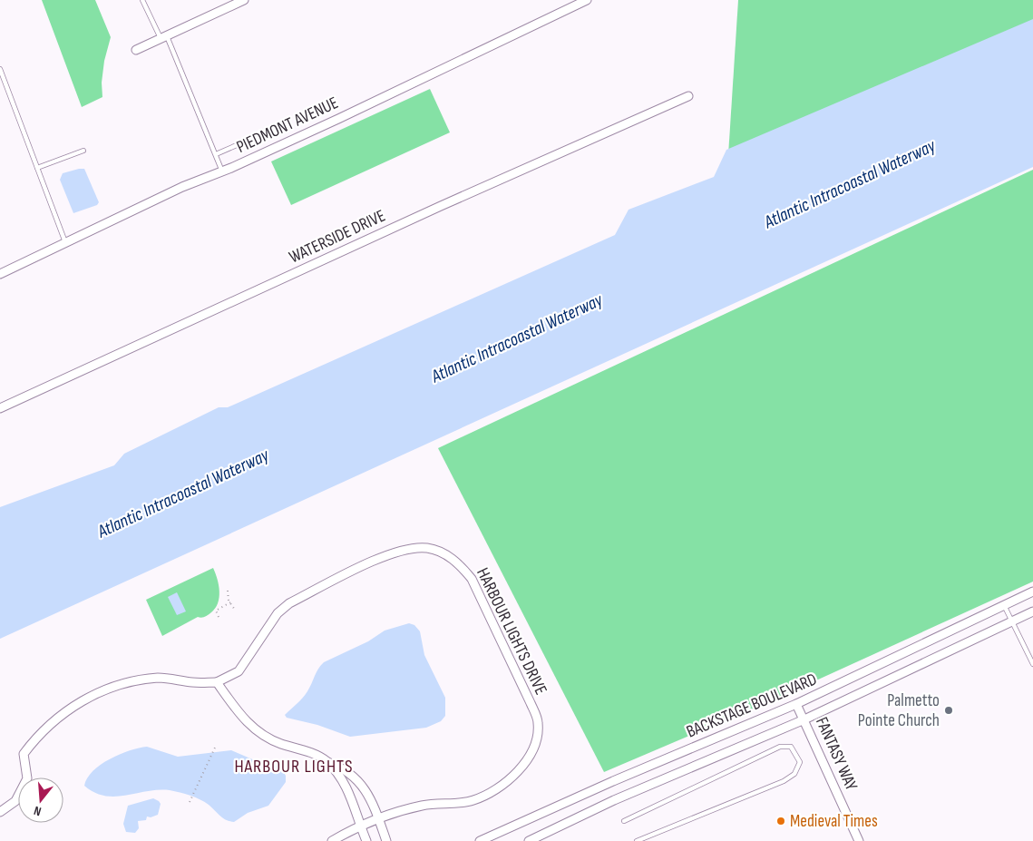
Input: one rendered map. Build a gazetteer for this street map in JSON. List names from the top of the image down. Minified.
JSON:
{"streets":{"street":["PIEDMONT AVENUE","WATERSIDE DRIVE","HARBOUR LIGHTS DRIVE","BACKSTAGE BOULEVARD","FANTASY WAY"]},"crossings":[["BACKSTAGE BOULEVARD","FANTASY WAY"]],"districts":["HARBOUR LIGHTS"],"water":["Atlantic Intracoastal Waterway"],"places":["Palmetto Pointe Church","Medieval Times"],"north":"bottom"}
